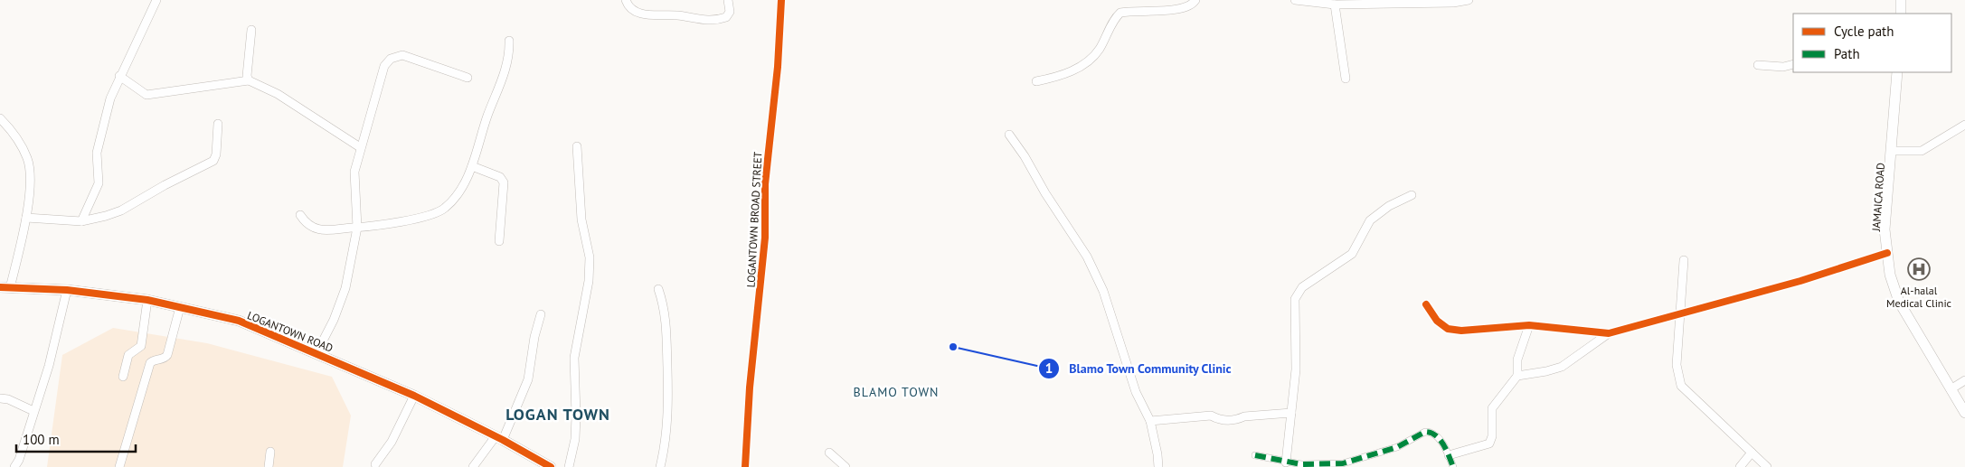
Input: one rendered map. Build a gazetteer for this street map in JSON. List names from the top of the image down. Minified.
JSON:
{"streets":{"street":["JAMAICA ROAD","LOGANTOWN BROAD STREET","LOGANTOWN ROAD"]},"districts":["BLAMO TOWN","LOGAN TOWN"],"places":{"hospital":["Al-halal Medical Clinic"],"other":["Blamo Town Community Clinic"]},"legend":["Cycle path","Path"],"scale_bar":"100 m"}
